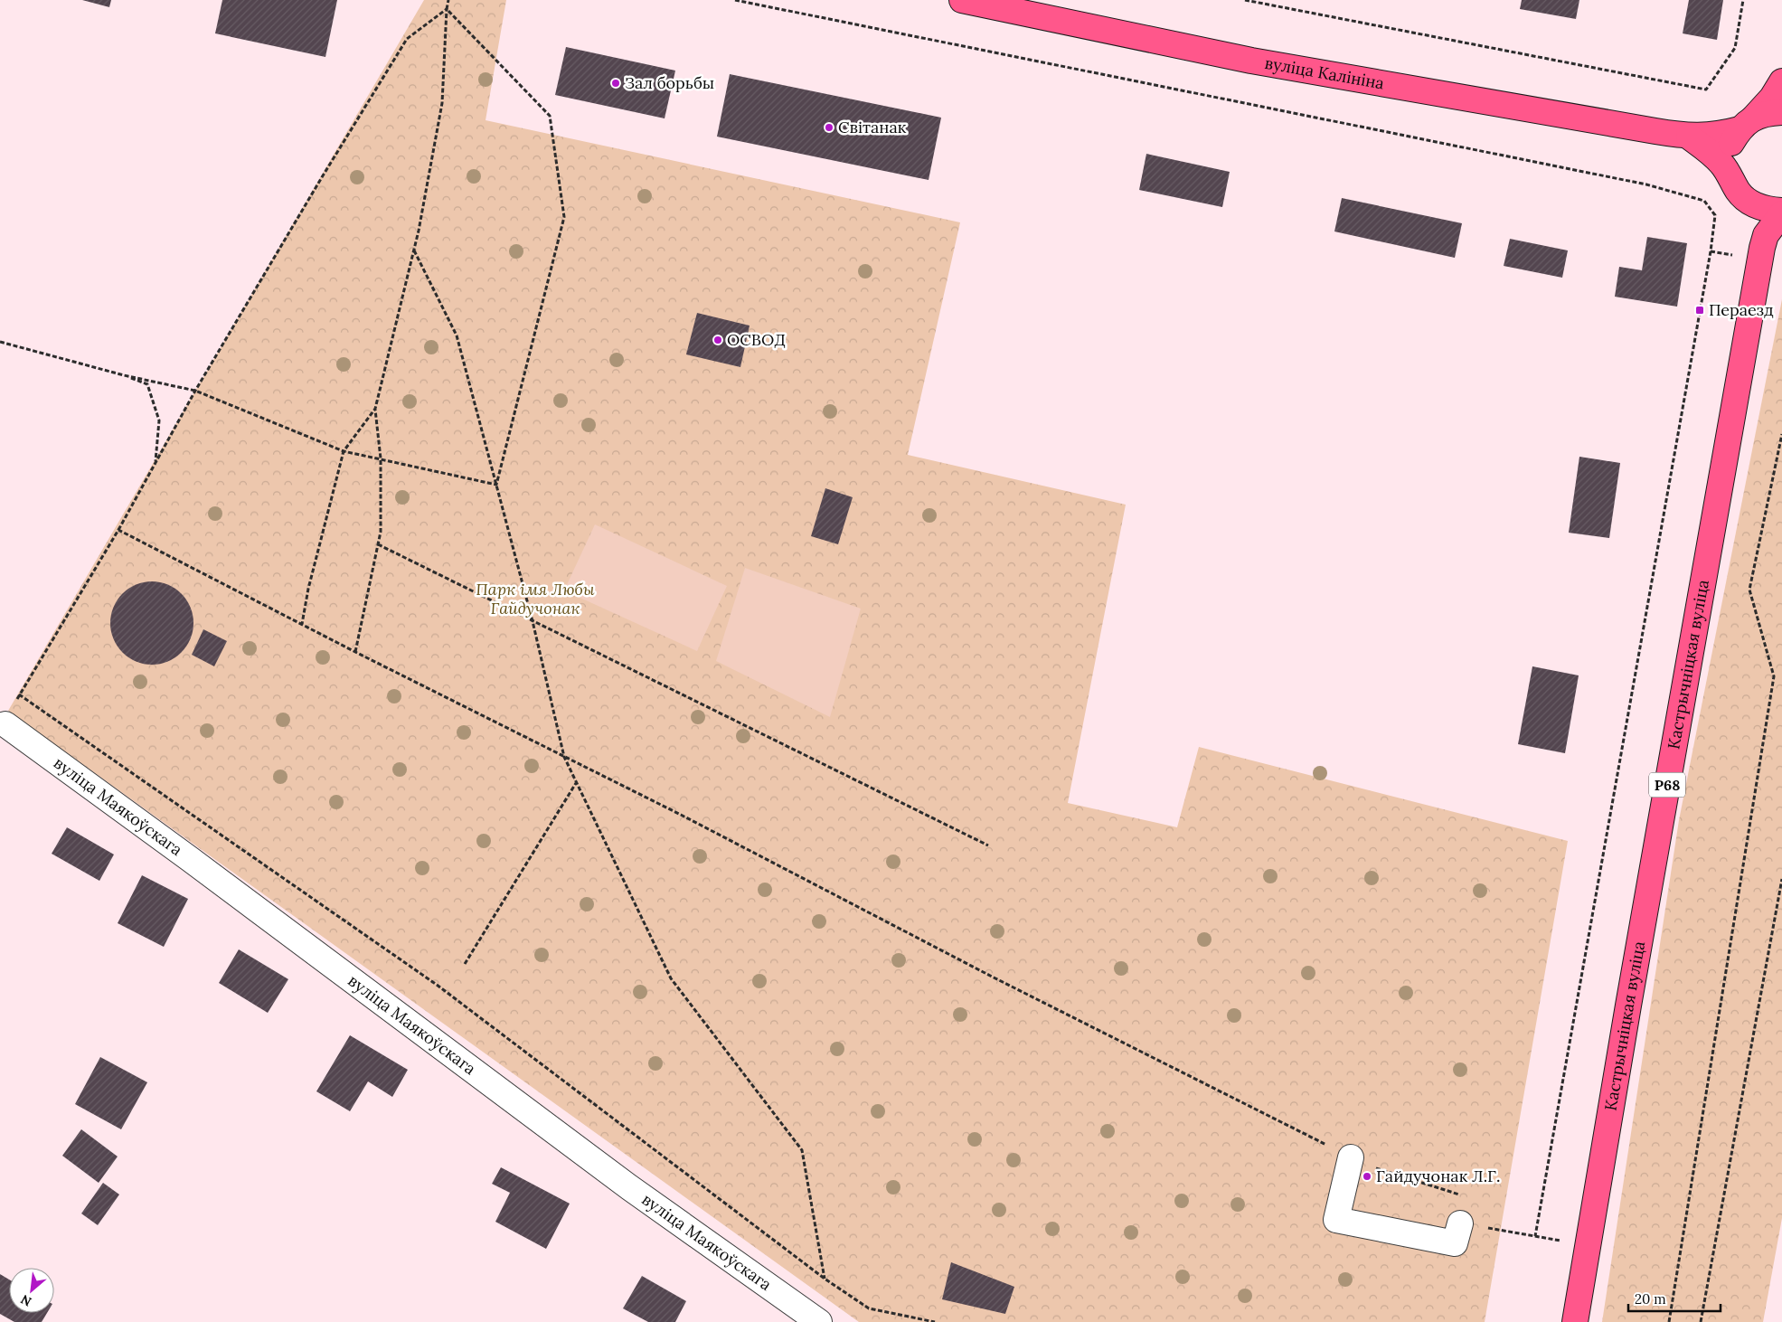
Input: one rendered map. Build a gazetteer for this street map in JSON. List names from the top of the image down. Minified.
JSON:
{"streets":{"main road":["вуліца Калініна","Кастрычніцкая вуліца","Р68"],"street":["вуліца Маякоўскага"]},"crossings":[["вуліца Калініна","Р68"],["Кастрычніцкая вуліца","Р68"]],"parks":["Парк імя Любы Гайдучонак"],"places":{"other":["Зал борьбы","Світанак","ОСВОД","Гайдучонак Л.Г."],"transit":["Пераезд"]},"scale_bar":"20 m","north":"bottom left"}
